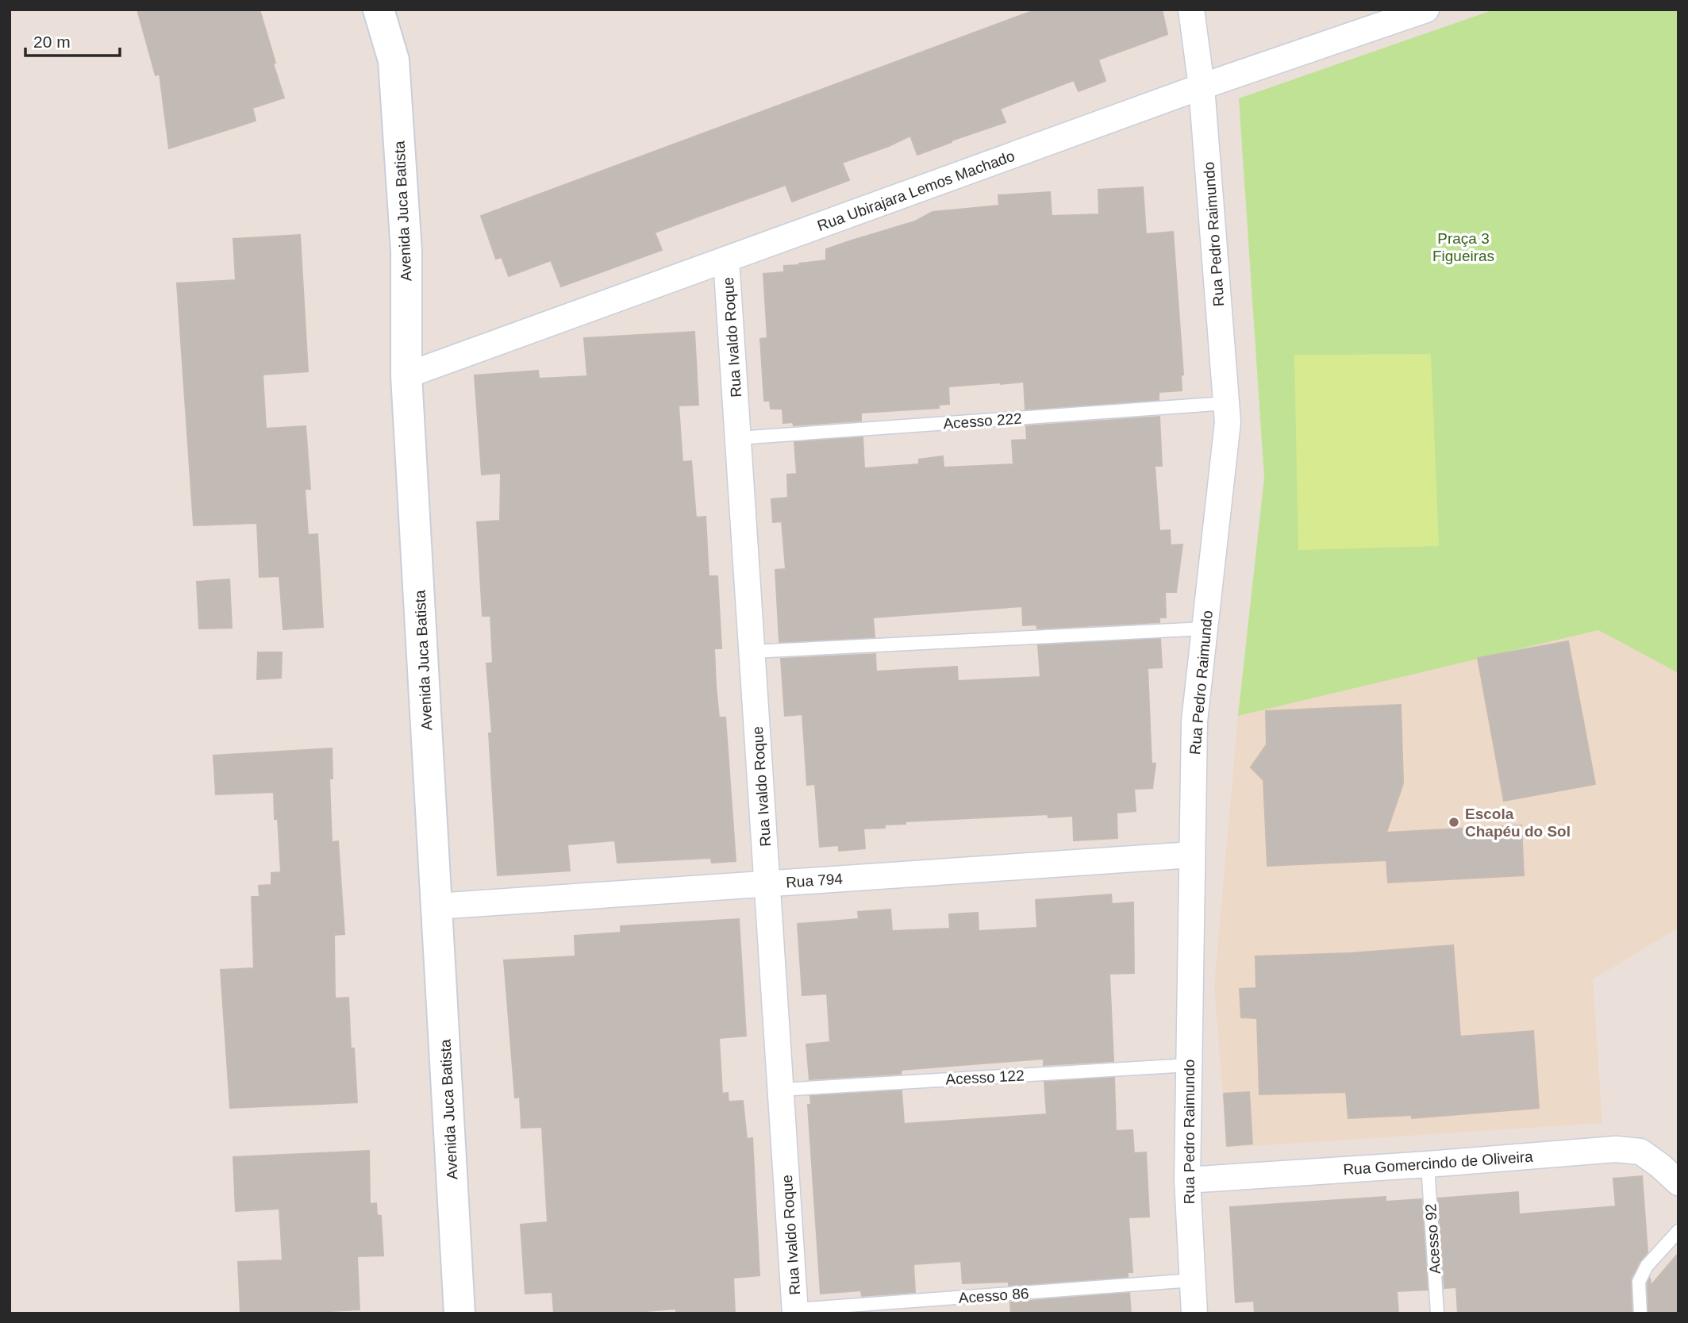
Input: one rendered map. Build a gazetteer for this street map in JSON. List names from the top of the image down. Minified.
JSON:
{"streets":{"main road":["Avenida Juca Batista"],"street":["Rua Ubirajara Lemos Machado","Rua Pedro Raimundo","Rua Ivaldo Roque","Rua 794","Rua Gomercindo de Oliveira"],"lane":["Acesso 222","Acesso 122","Acesso 92","Acesso 86"]},"crossings":[["Rua Ubirajara Lemos Machado","Avenida Juca Batista"],["Rua Ubirajara Lemos Machado","Rua Pedro Raimundo"],["Rua Ubirajara Lemos Machado","Rua Ivaldo Roque"],["Avenida Juca Batista","Rua 794"],["Rua Pedro Raimundo","Acesso 222"],["Rua Pedro Raimundo","Rua 794"],["Rua Pedro Raimundo","Acesso 122"],["Rua Pedro Raimundo","Rua Gomercindo de Oliveira"],["Rua Pedro Raimundo","Acesso 86"],["Rua Ivaldo Roque","Acesso 222"],["Rua Ivaldo Roque","Rua 794"],["Rua Ivaldo Roque","Acesso 122"],["Rua Ivaldo Roque","Acesso 86"],["Rua Gomercindo de Oliveira","Acesso 92"]],"parks":["Praça 3 Figueiras"],"places":["Escola Chapéu do Sol"],"scale_bar":"20 m"}
